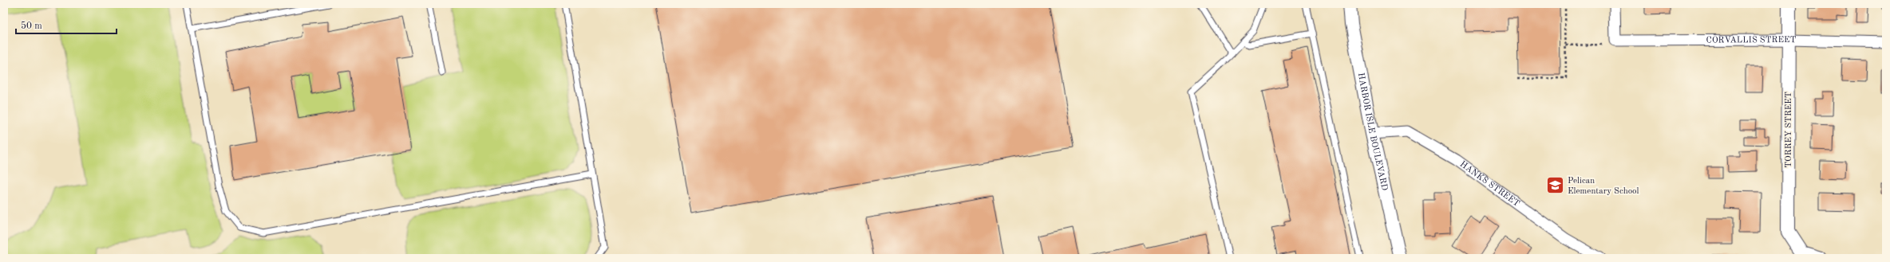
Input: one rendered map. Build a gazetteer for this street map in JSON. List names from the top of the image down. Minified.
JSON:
{"streets":{"street":["CORVALLIS STREET","TORREY STREET","HARBOR ISLE BOULEVARD","HANKS STREET"]},"crossings":[["CORVALLIS STREET","TORREY STREET"],["HARBOR ISLE BOULEVARD","HANKS STREET"]],"places":{"school or university":["Pelican Elementary School"]},"scale_bar":"50 m"}
